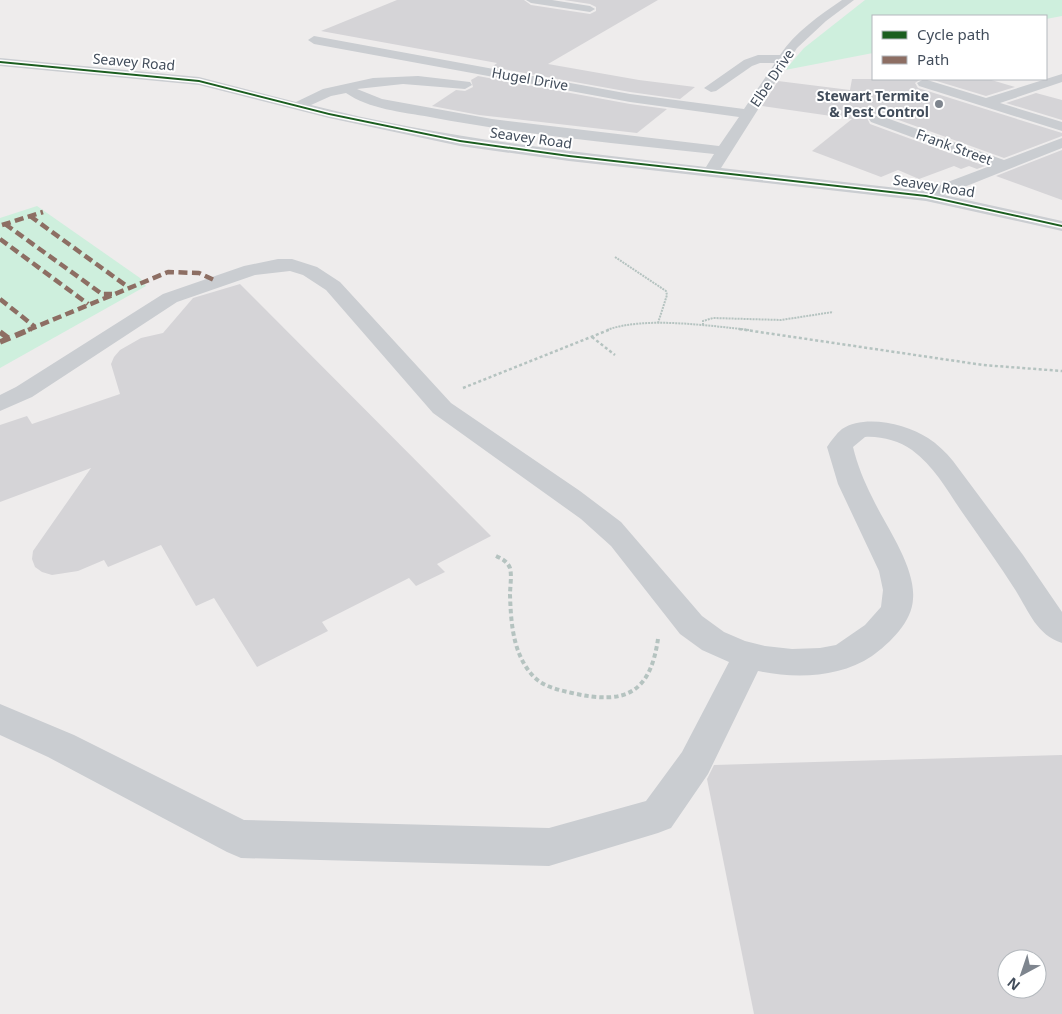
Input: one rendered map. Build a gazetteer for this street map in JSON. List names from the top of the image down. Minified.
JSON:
{"streets":{"street":["Seavey Road","Elbe Drive","Hugel Drive","Frank Street"]},"crossings":[["Seavey Road","Elbe Drive"],["Elbe Drive","Hugel Drive"]],"places":["Stewart Termite & Pest Control"],"legend":["Cycle path","Path"],"north":"bottom left"}
